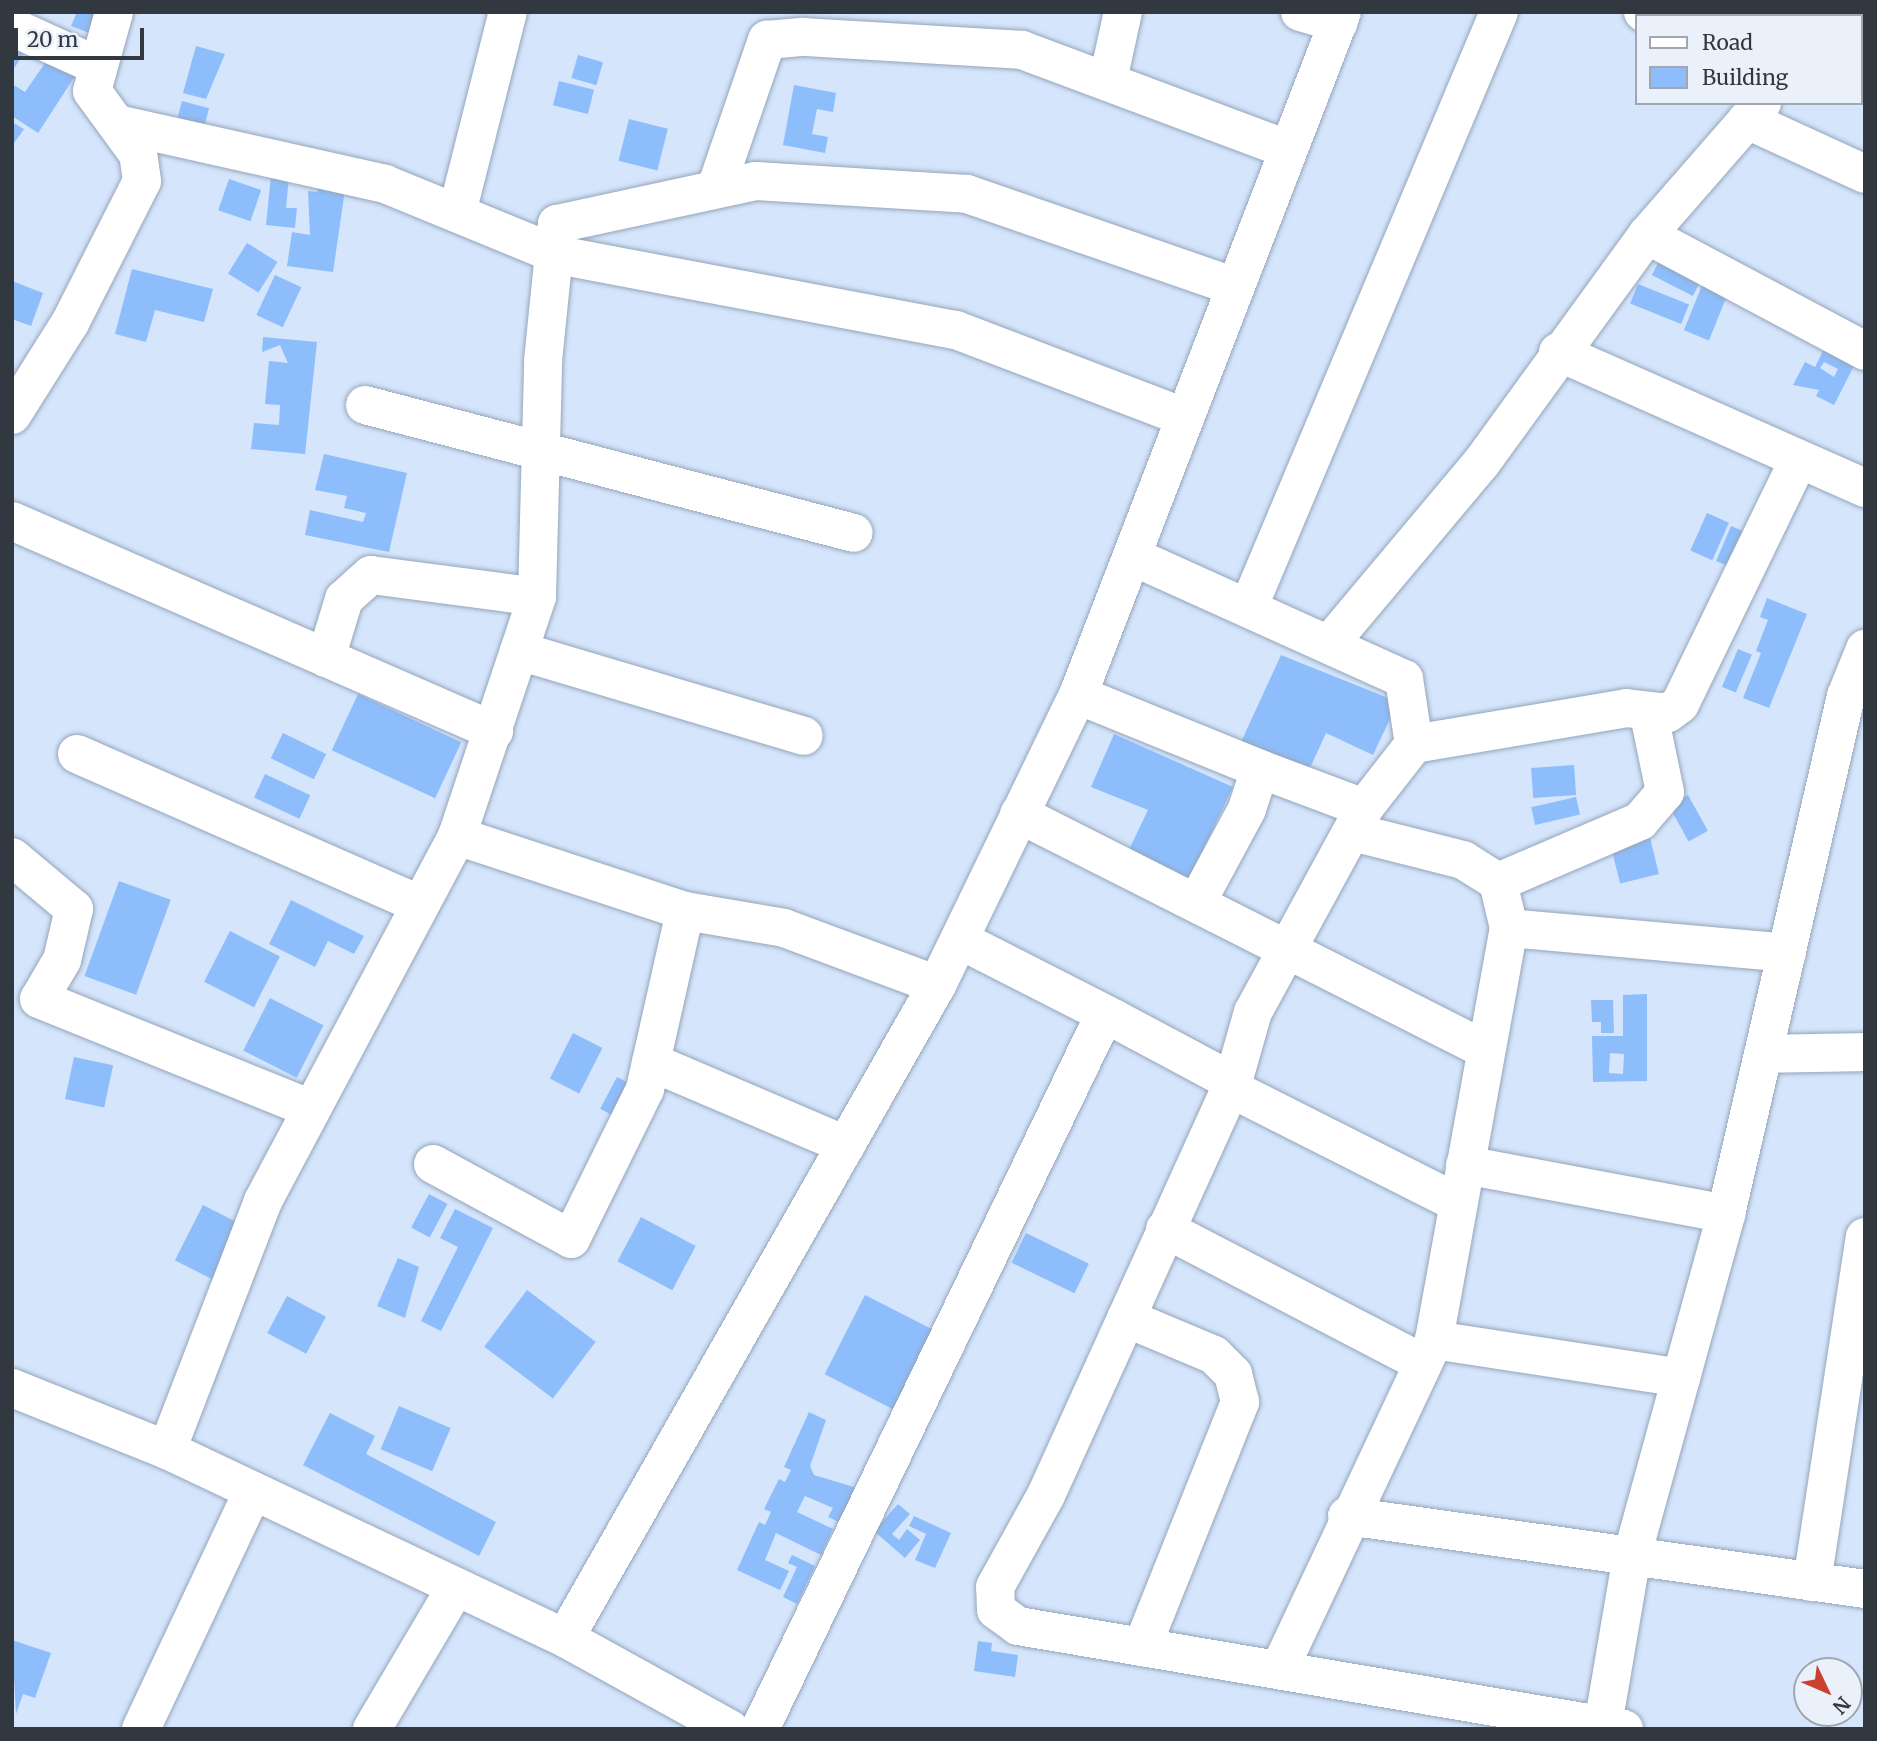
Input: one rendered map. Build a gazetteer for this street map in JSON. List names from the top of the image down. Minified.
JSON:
{"legend":["Road","Building"],"scale_bar":"20 m","north":"bottom right"}
